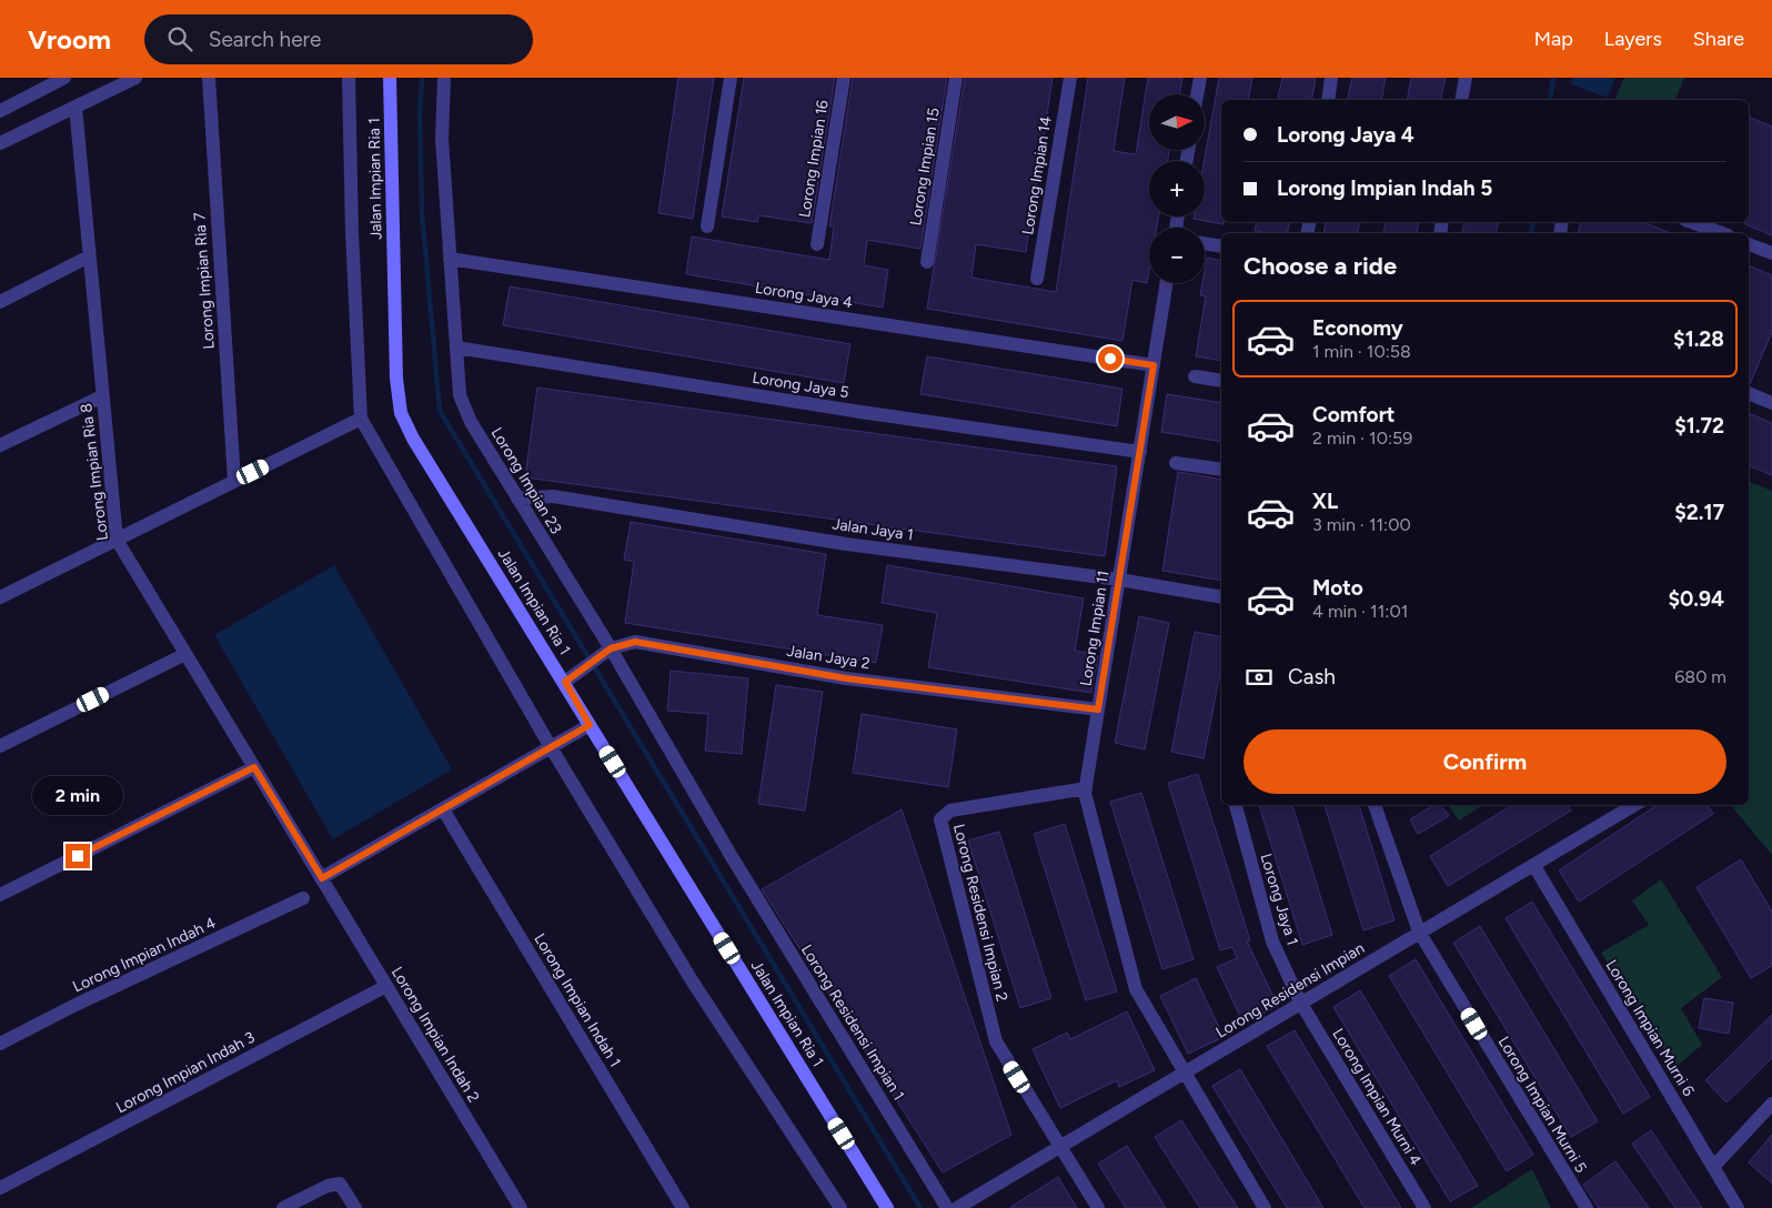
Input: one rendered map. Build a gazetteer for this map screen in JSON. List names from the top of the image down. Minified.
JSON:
{"streets":{"street":["Lorong Impian 16","Lorong Impian 15","Lorong Impian 14","Jalan Impian Ria 1","Lorong Impian Ria 7","Lorong Jaya 4","Lorong Jaya 5","Lorong Impian Ria 8","Lorong Impian 23","Jalan Jaya 1","Lorong Impian 11","Jalan Jaya 2","Lorong Jaya 1","Lorong Residensi Impian 2","Lorong Impian Indah 4","Lorong Residensi Impian","Lorong Impian Indah 1","Lorong Residensi Impian 1","Lorong Impian Murni 6","Lorong Impian Indah 2","Lorong Impian Indah 3","Lorong Impian Murni 4","Lorong Impian Murni 5"]},"crossings":[["Jalan Impian Ria 1","Jalan Jaya 2"],["Lorong Jaya 4","Lorong Impian 23"],["Lorong Jaya 4","Lorong Impian 11"],["Lorong Jaya 5","Lorong Impian 23"],["Lorong Jaya 5","Lorong Impian 11"],["Lorong Impian Ria 8","Lorong Impian Indah 2"],["Lorong Impian 23","Jalan Jaya 1"],["Lorong Impian 23","Jalan Jaya 2"],["Lorong Impian 23","Lorong Residensi Impian 1"],["Jalan Jaya 1","Lorong Impian 11"],["Lorong Impian 11","Jalan Jaya 2"],["Lorong Impian 11","Lorong Residensi Impian 2"],["Lorong Impian 11","Lorong Residensi Impian"],["Lorong Jaya 1","Lorong Residensi Impian"],["Lorong Jaya 1","Lorong Impian Murni 4"],["Lorong Residensi Impian 2","Lorong Residensi Impian"],["Lorong Residensi Impian","Lorong Impian Murni 6"],["Lorong Residensi Impian","Lorong Impian Murni 4"],["Lorong Residensi Impian","Lorong Impian Murni 5"],["Lorong Impian Indah 2","Lorong Impian Indah 3"]],"north":"right","page":{"header":"Vroom","search":"Search here","nav":["Map","Layers","Share"],"map_buttons":["+","−"],"banner":["Lorong Jaya 4","Lorong Impian Indah 5"],"heading":"Choose a ride","list":[{"name":"Economy","note":"1 min · 10:58","value":"$1.28"},{"name":"Comfort","note":"2 min · 10:59","value":"$1.72"},{"name":"XL","note":"3 min · 11:00","value":"$2.17"},{"name":"Moto","note":"4 min · 11:01","value":"$0.94"}],"pay":["Cash","680 m"],"buttons":"Confirm","bubble":"2 min"}}
